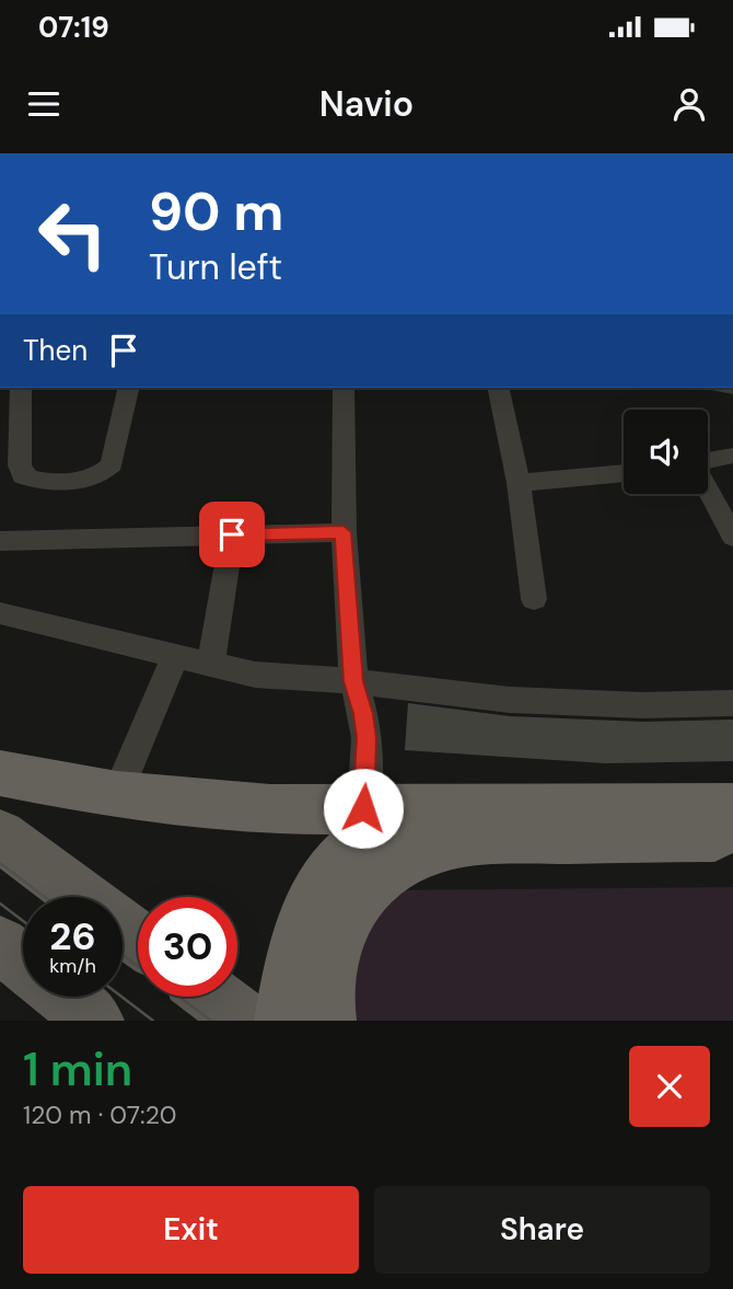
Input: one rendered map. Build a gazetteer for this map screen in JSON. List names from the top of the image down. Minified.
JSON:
{"page":{"status":"07:19","header":"Navio","turn":["90 m","Turn left"],"then":"Then","speed":"26 km/h","limit":"30","heading":["1 min","120 m · 07:20"],"buttons":["Exit","Share"]}}
